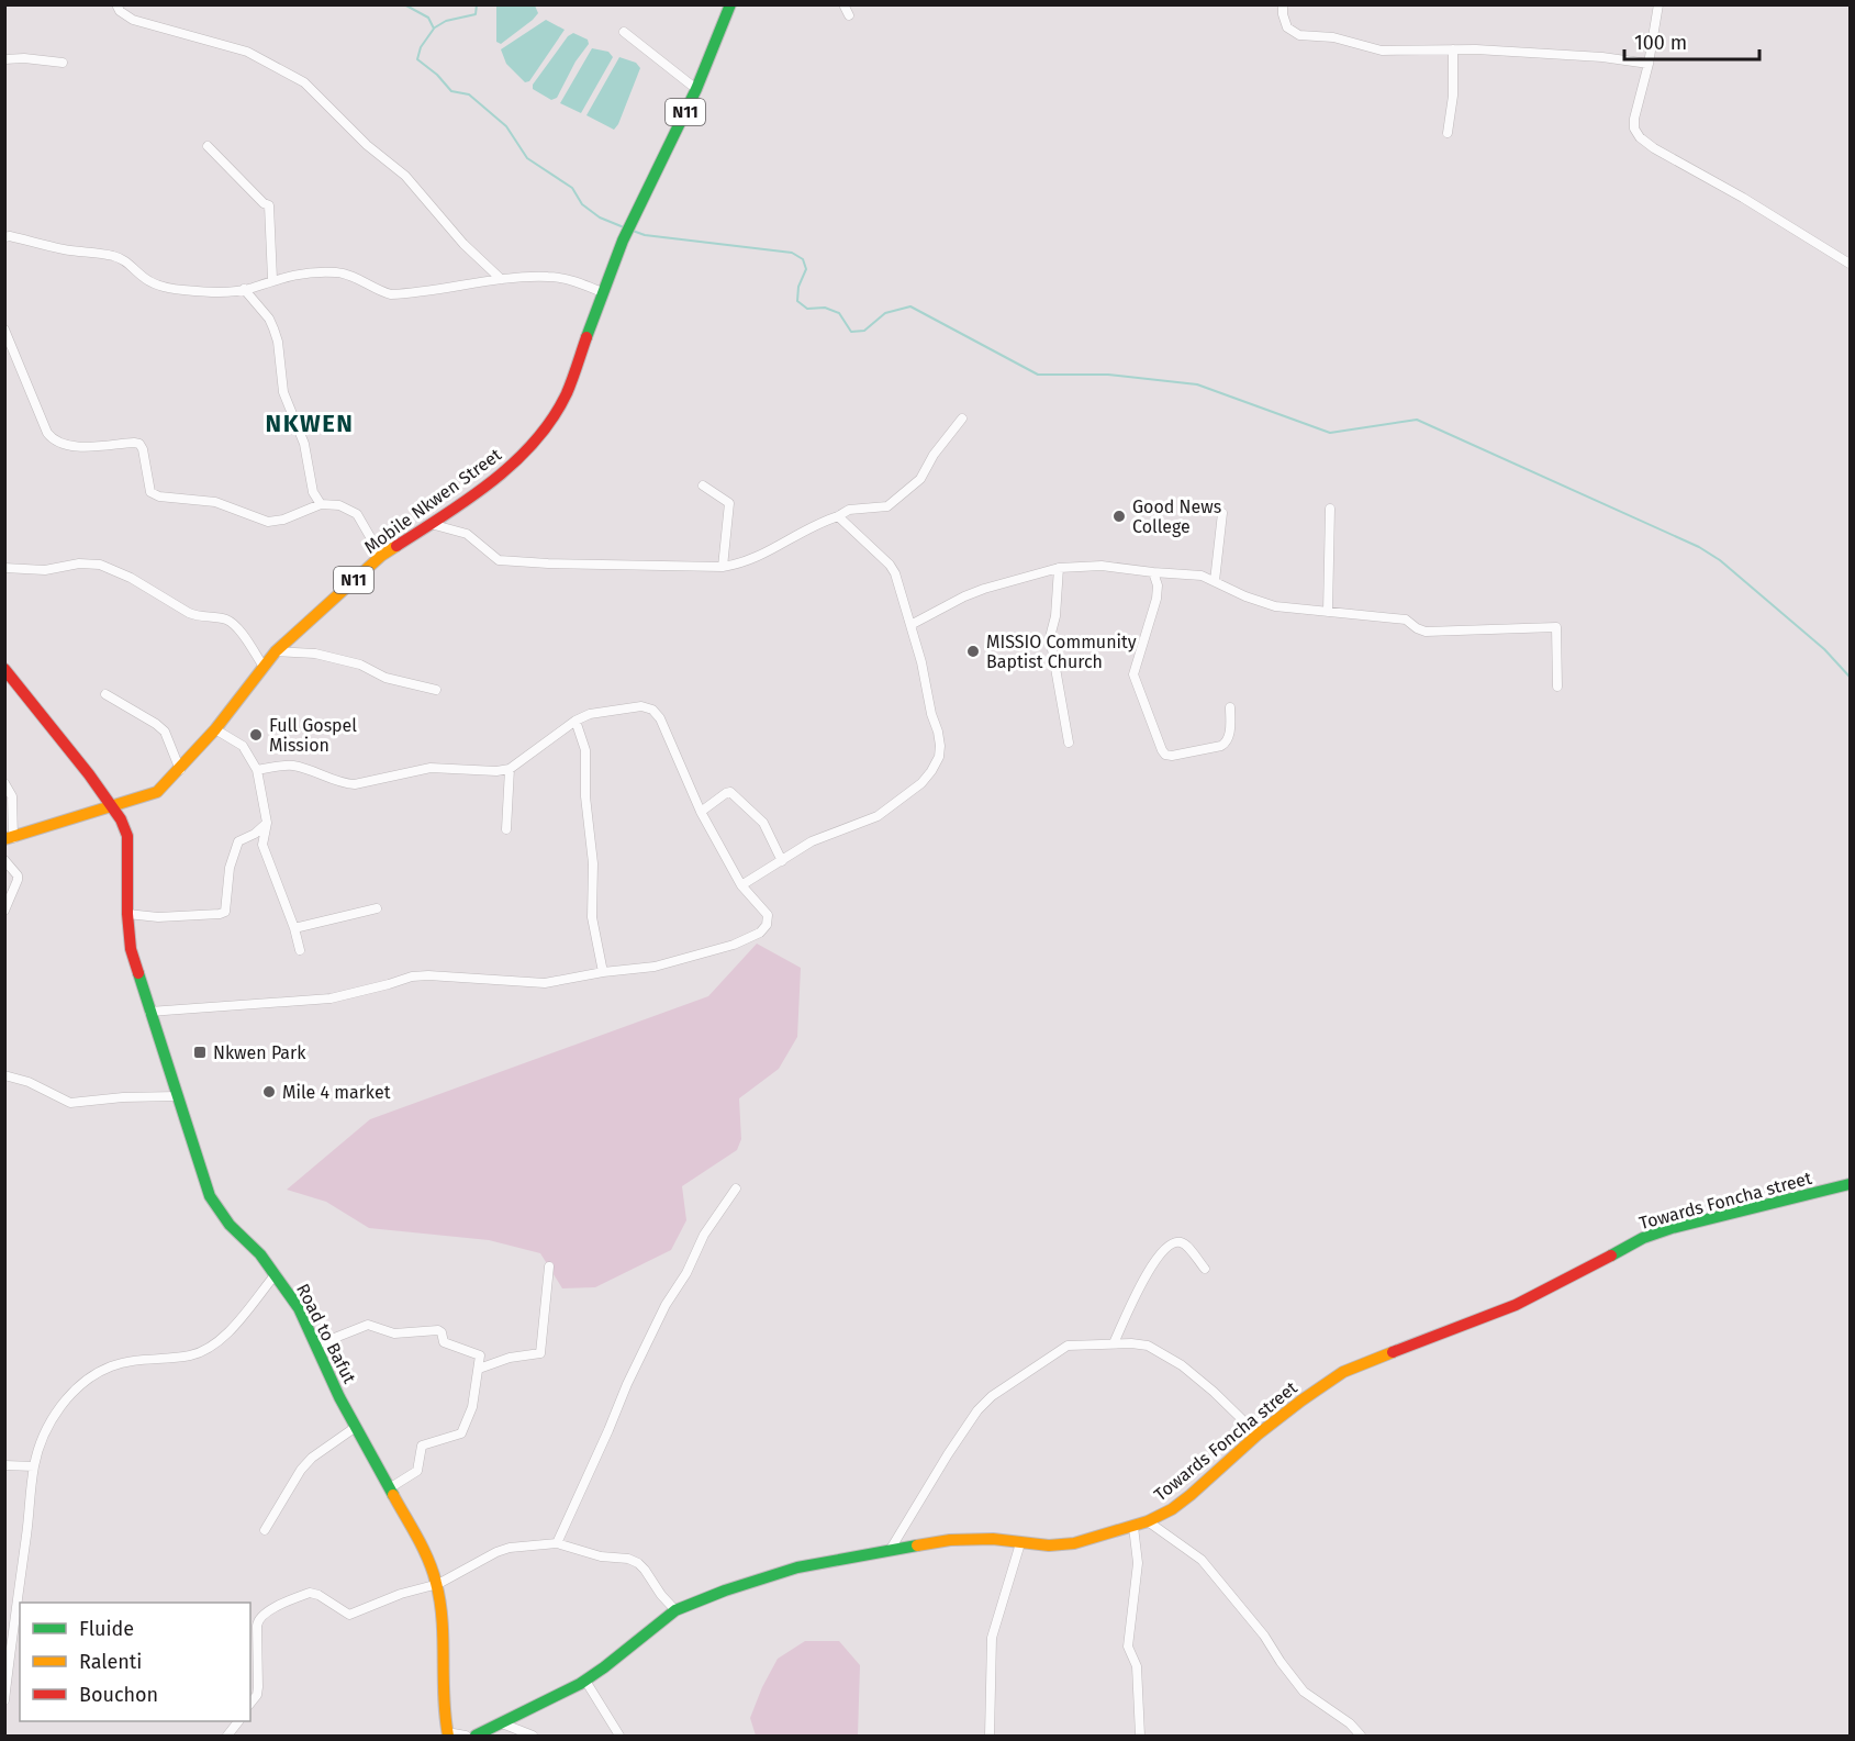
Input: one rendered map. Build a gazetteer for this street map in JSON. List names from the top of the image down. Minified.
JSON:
{"streets":{"main road":["N11","Mobile Nkwen Street","Towards Foncha street","Road to Bafut"]},"crossings":[["Mobile Nkwen Street","Road to Bafut"]],"districts":["NKWEN"],"places":{"other":["Good News College","MISSIO Community Baptist Church","Full Gospel Mission","Mile 4 market"],"transit":["Nkwen Park"]},"legend":["Fluide","Ralenti","Bouchon"],"scale_bar":"100 m"}
